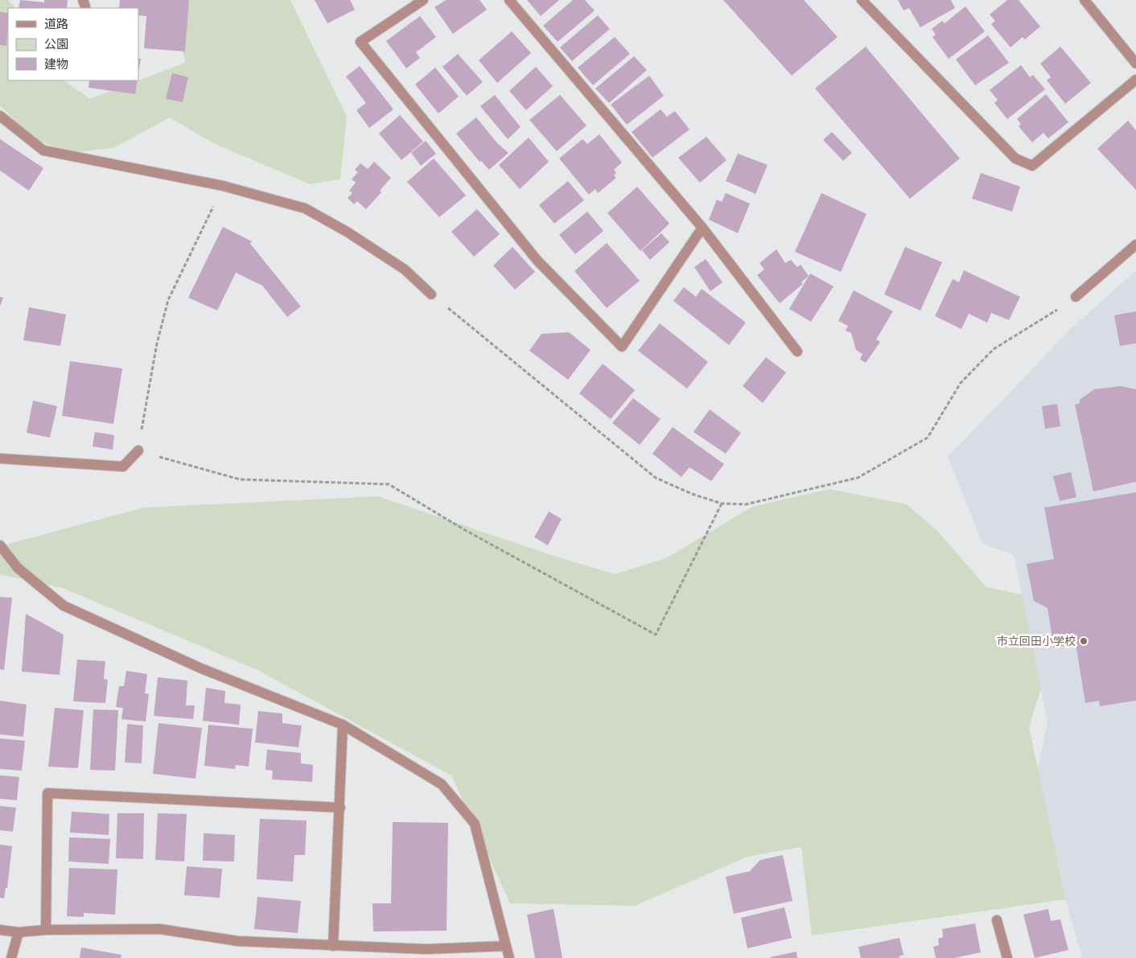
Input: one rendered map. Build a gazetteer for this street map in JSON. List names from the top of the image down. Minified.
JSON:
{"places":["市立回田小学校"],"legend":["道路","公園","建物"]}
